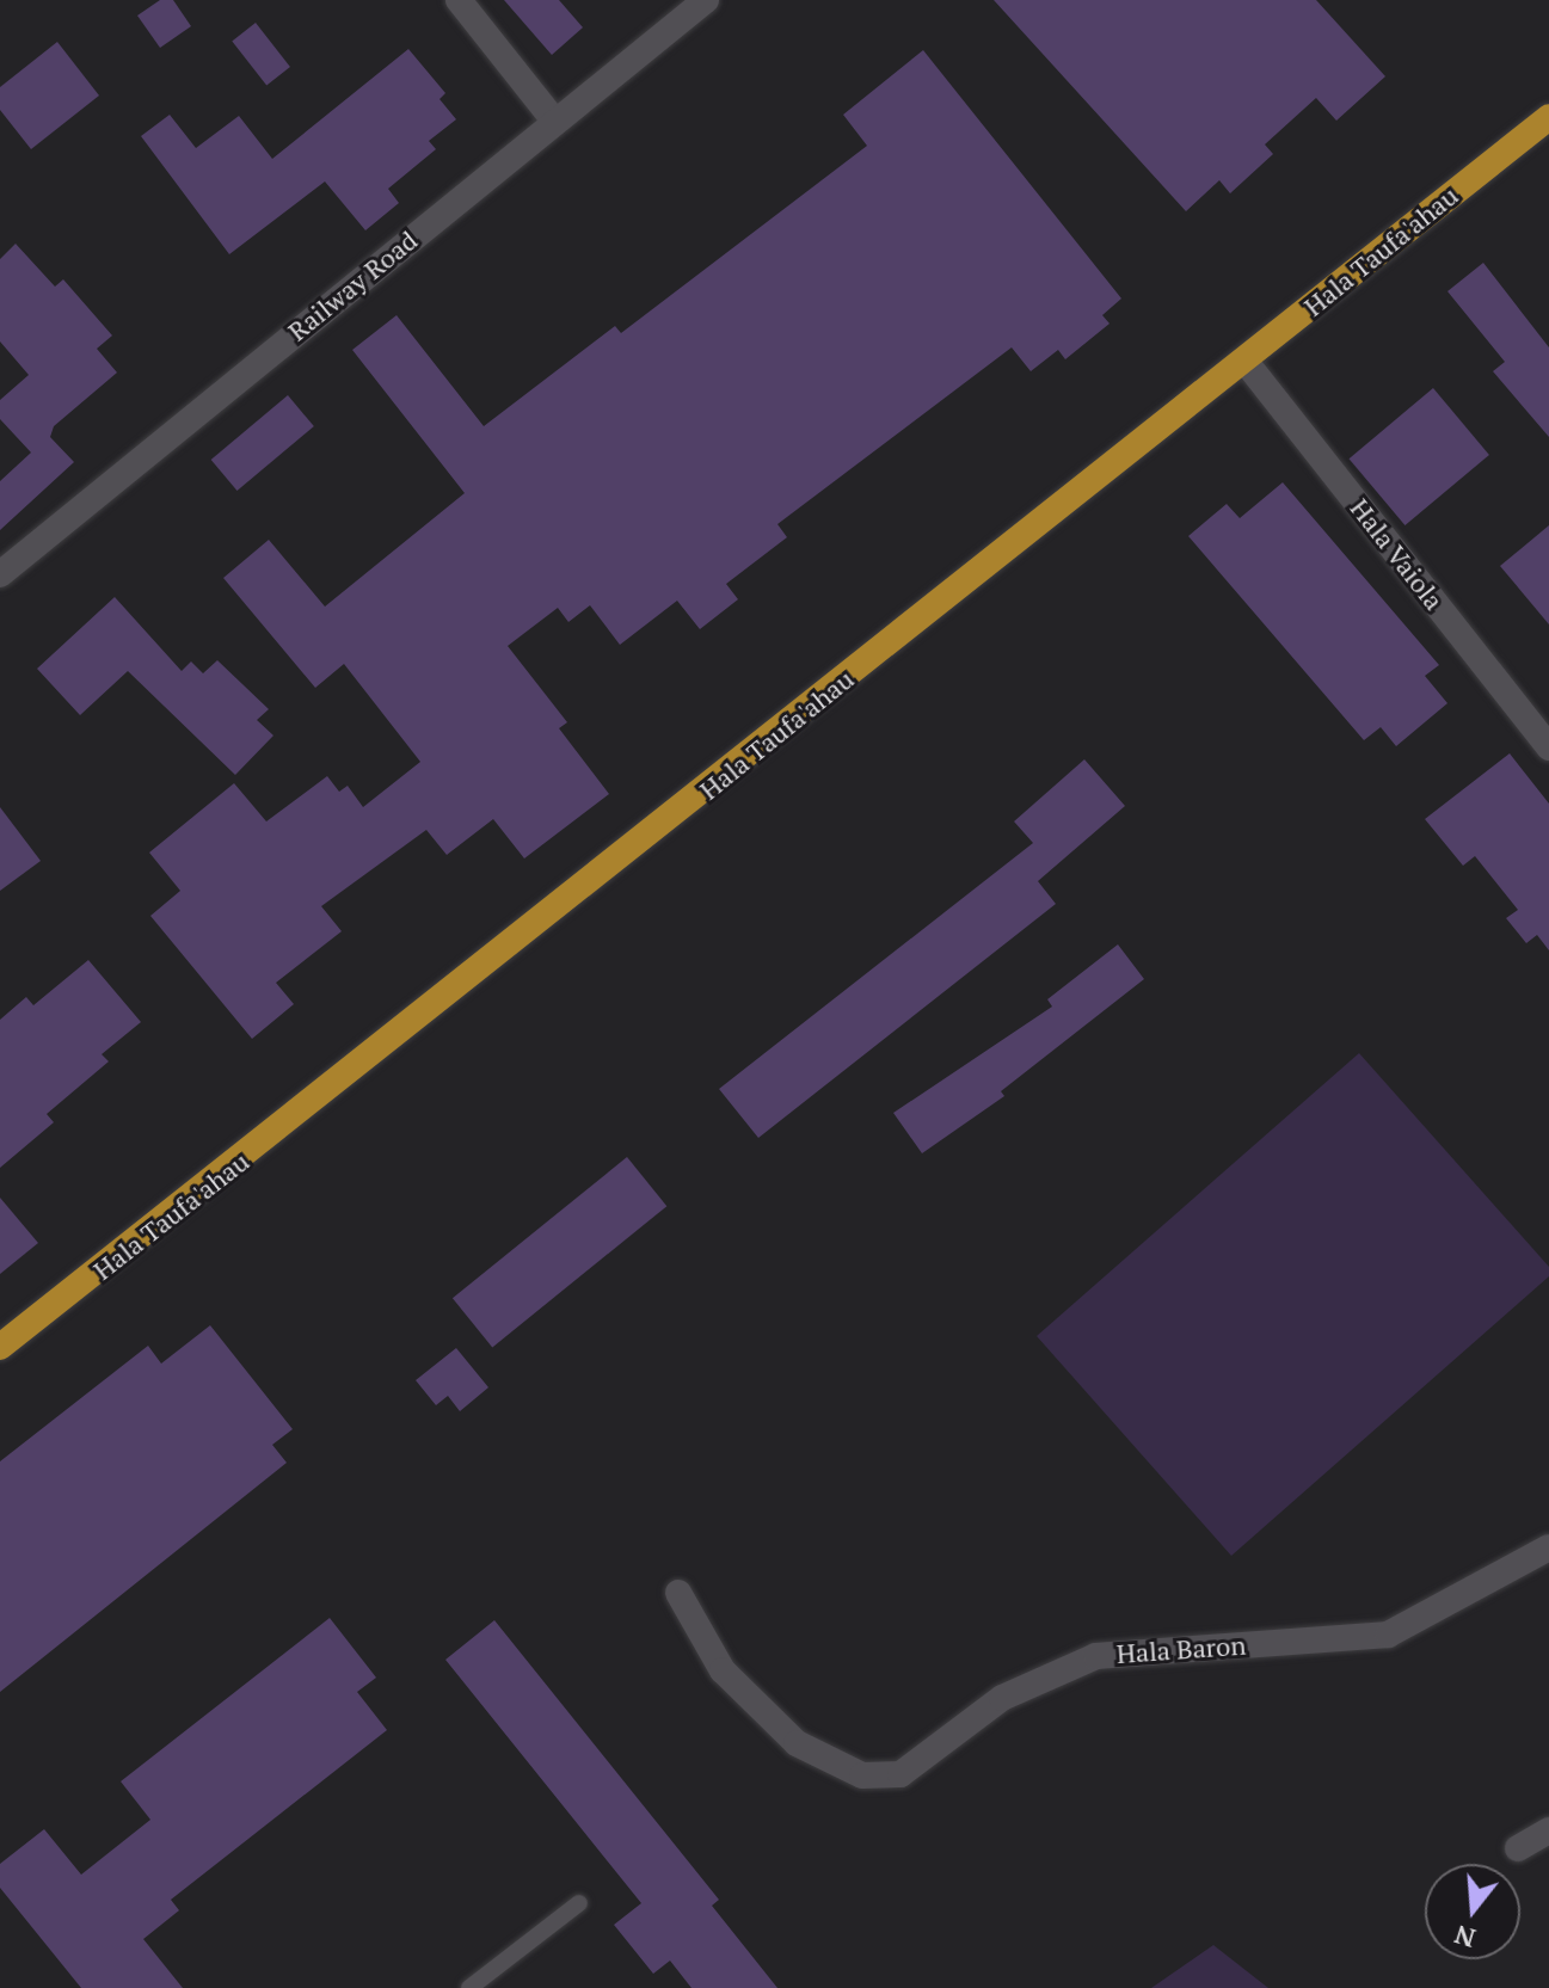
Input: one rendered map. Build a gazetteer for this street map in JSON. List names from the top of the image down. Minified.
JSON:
{"streets":{"main road":["Hala Taufa'ahau"],"street":["Railway Road","Hala Vaiola","Hala Baron"]},"crossings":[["Hala Taufa'ahau","Hala Vaiola"]],"north":"bottom"}
